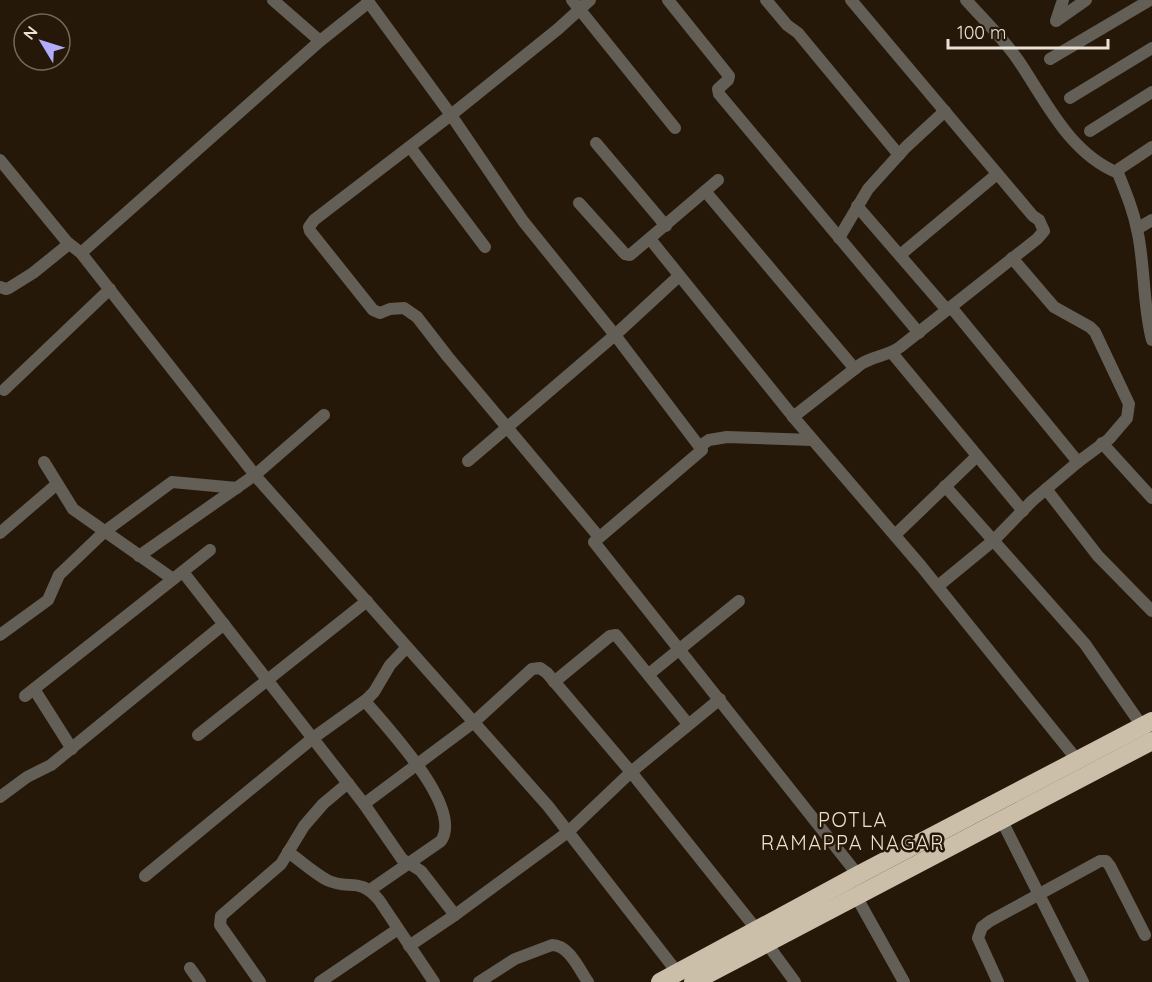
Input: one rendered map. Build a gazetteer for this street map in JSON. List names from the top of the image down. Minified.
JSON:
{"districts":["POTLA RAMAPPA NAGAR"],"scale_bar":"100 m","north":"top left"}
